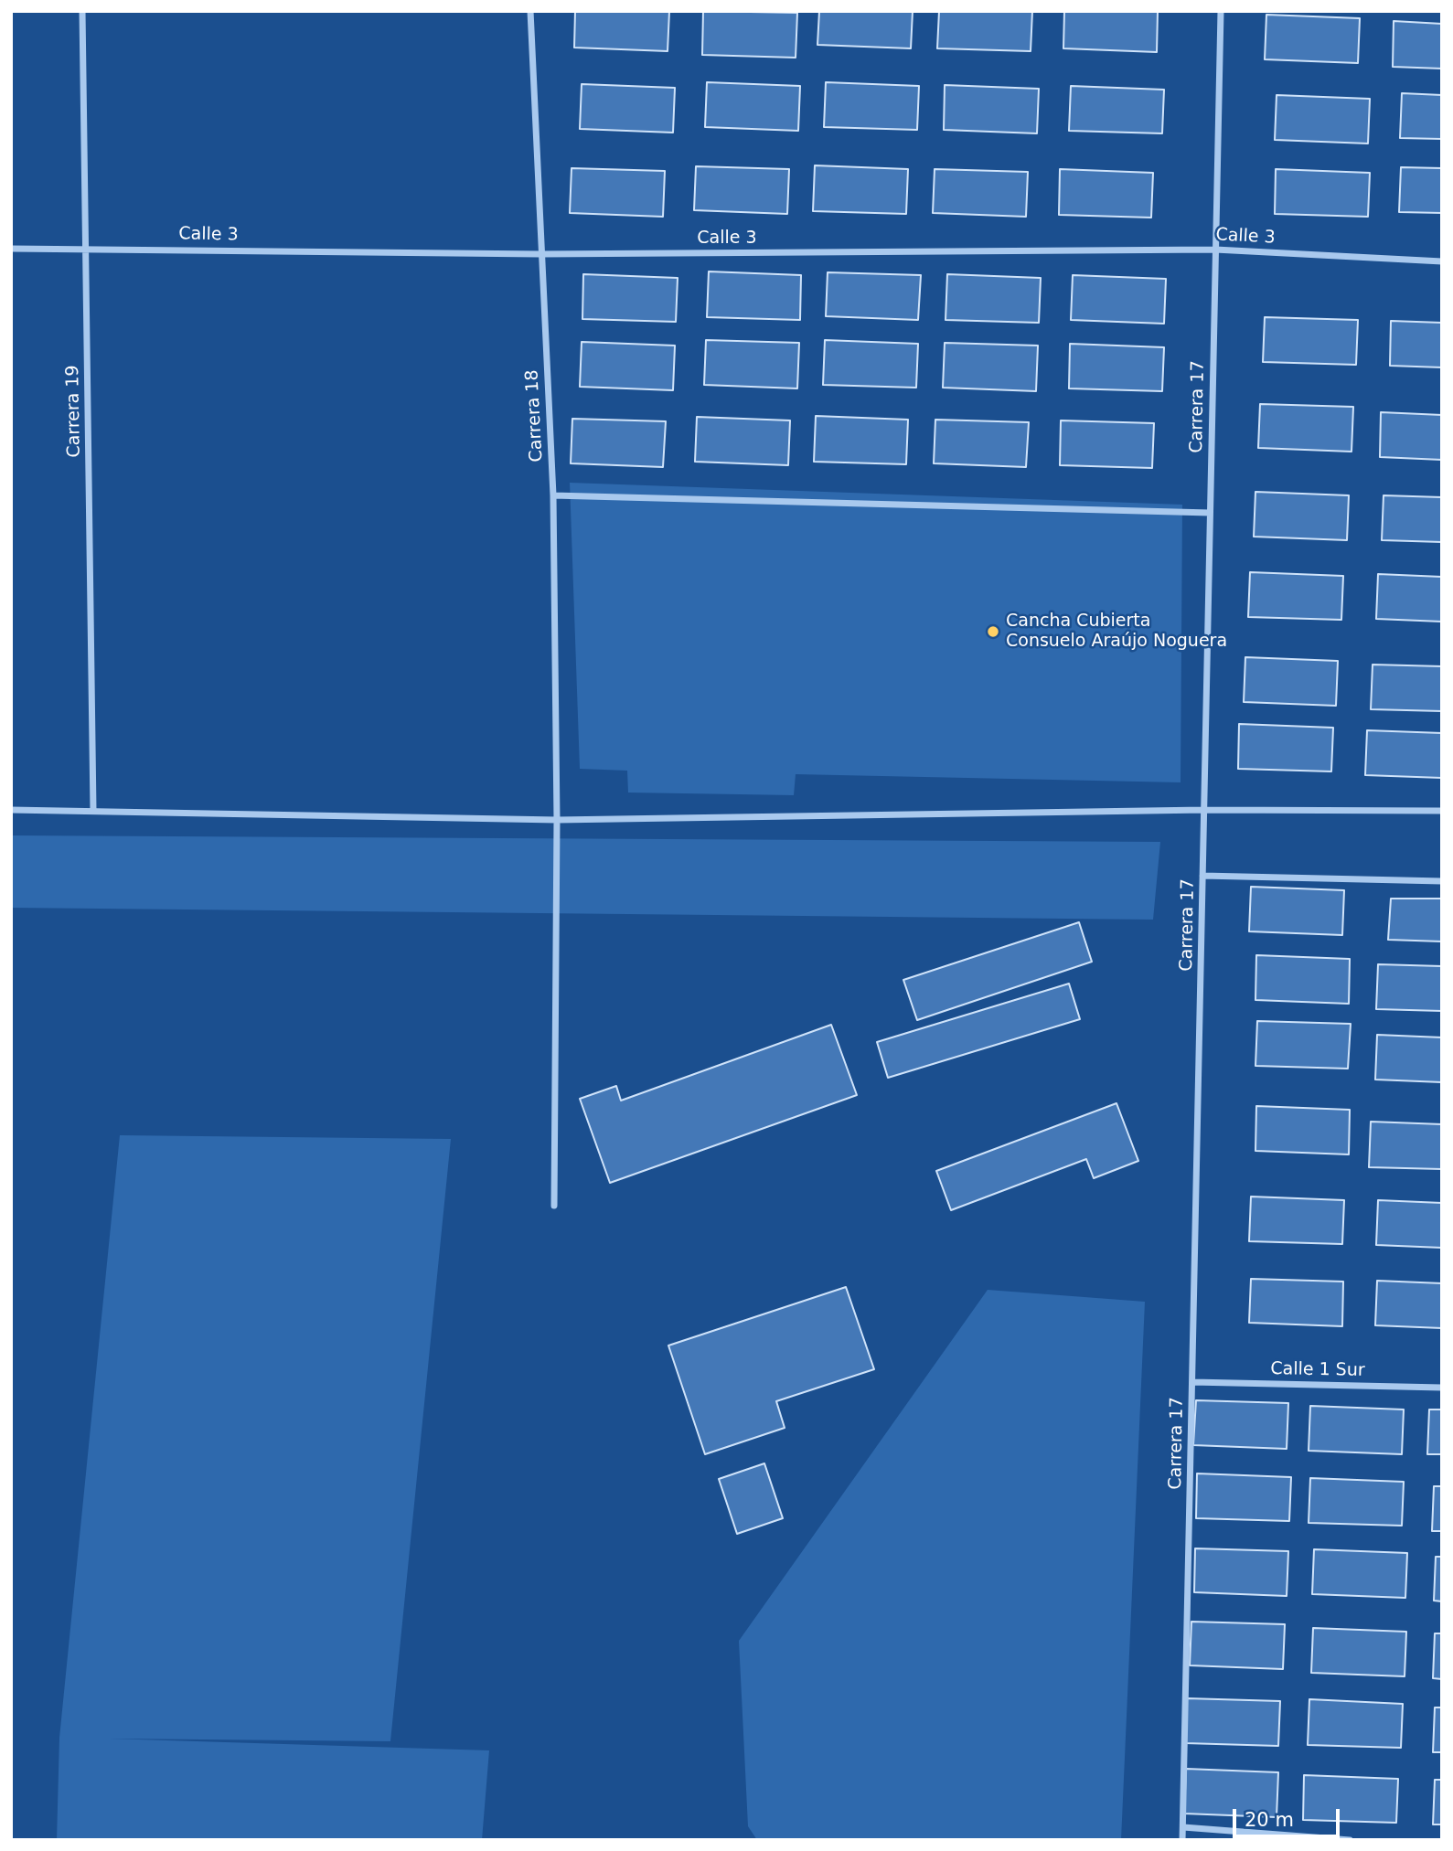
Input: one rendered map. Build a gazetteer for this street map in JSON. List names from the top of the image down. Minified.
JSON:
{"streets":{"street":["Calle 3","Carrera 17","Carrera 19","Carrera 18","Calle 1 Sur"]},"crossings":[["Calle 3","Carrera 17"],["Calle 3","Carrera 19"],["Calle 3","Carrera 18"],["Carrera 17","Calle 1 Sur"]],"places":["Cancha Cubierta Consuelo Araújo Noguera"],"scale_bar":"20 m"}
